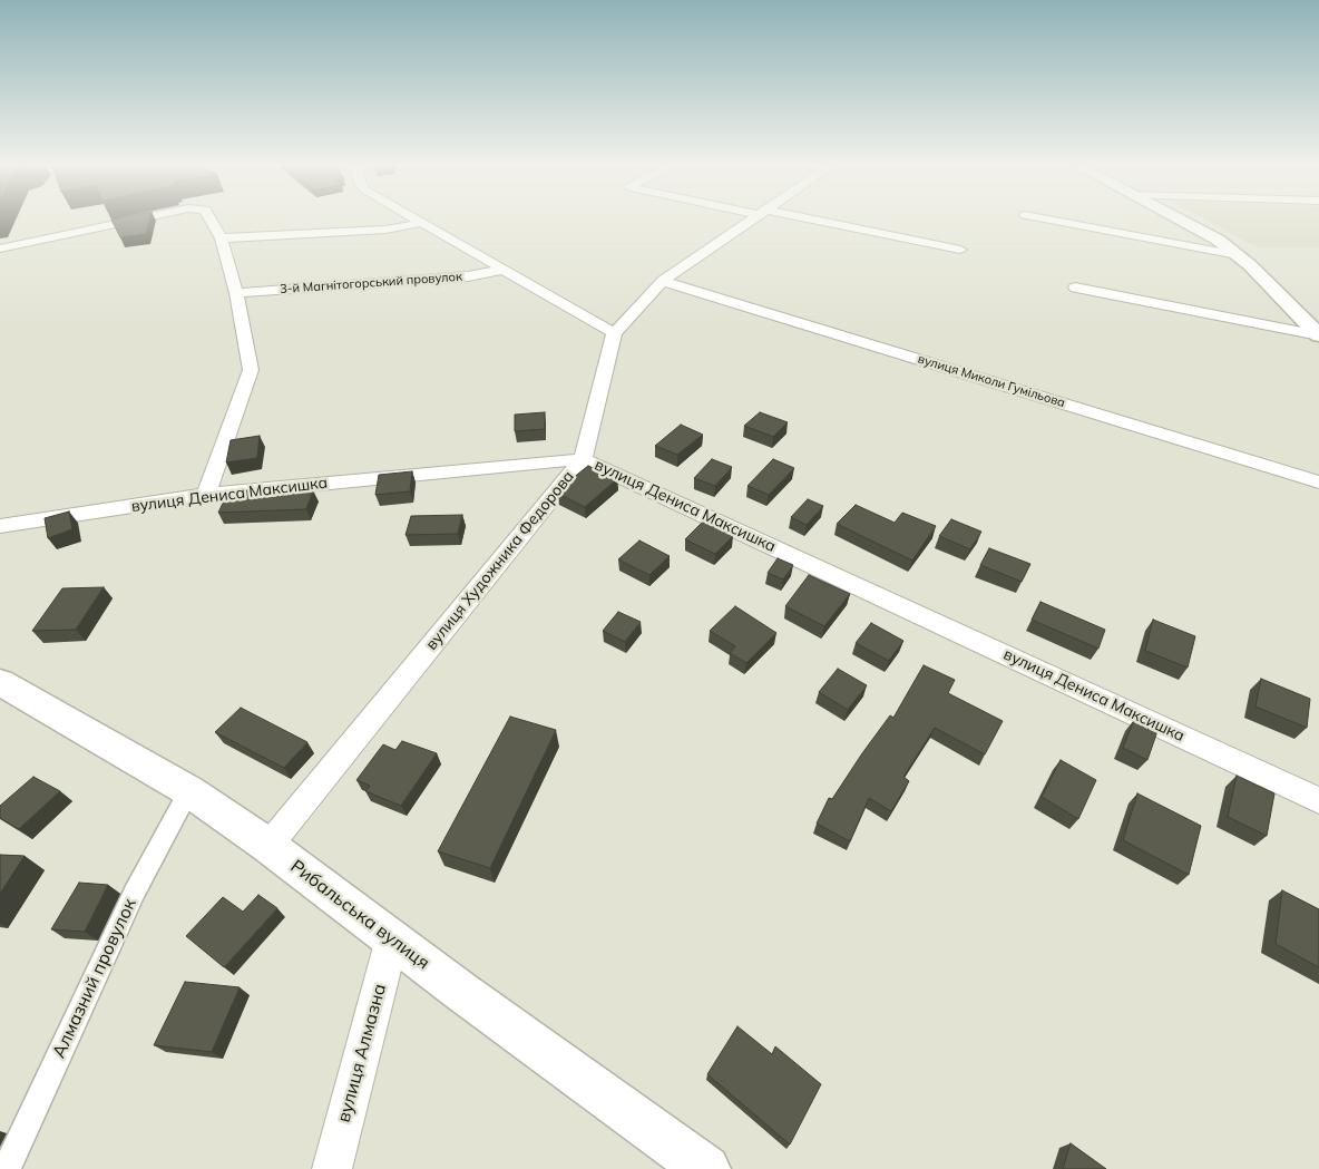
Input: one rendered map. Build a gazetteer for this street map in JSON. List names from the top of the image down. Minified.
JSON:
{"streets":{"street":["3-й Магнітогорський провулок","вулиця Миколи Гумільова","вулиця Дениса Максишка","вулиця Художника Федорова","Рибальська вулиця","Алмазний провулок","вулиця Алмазна"]},"crossings":[["вулиця Миколи Гумільова","вулиця Художника Федорова"],["вулиця Дениса Максишка","вулиця Художника Федорова"],["вулиця Художника Федорова","Рибальська вулиця"],["Рибальська вулиця","Алмазний провулок"],["Рибальська вулиця","вулиця Алмазна"]]}
